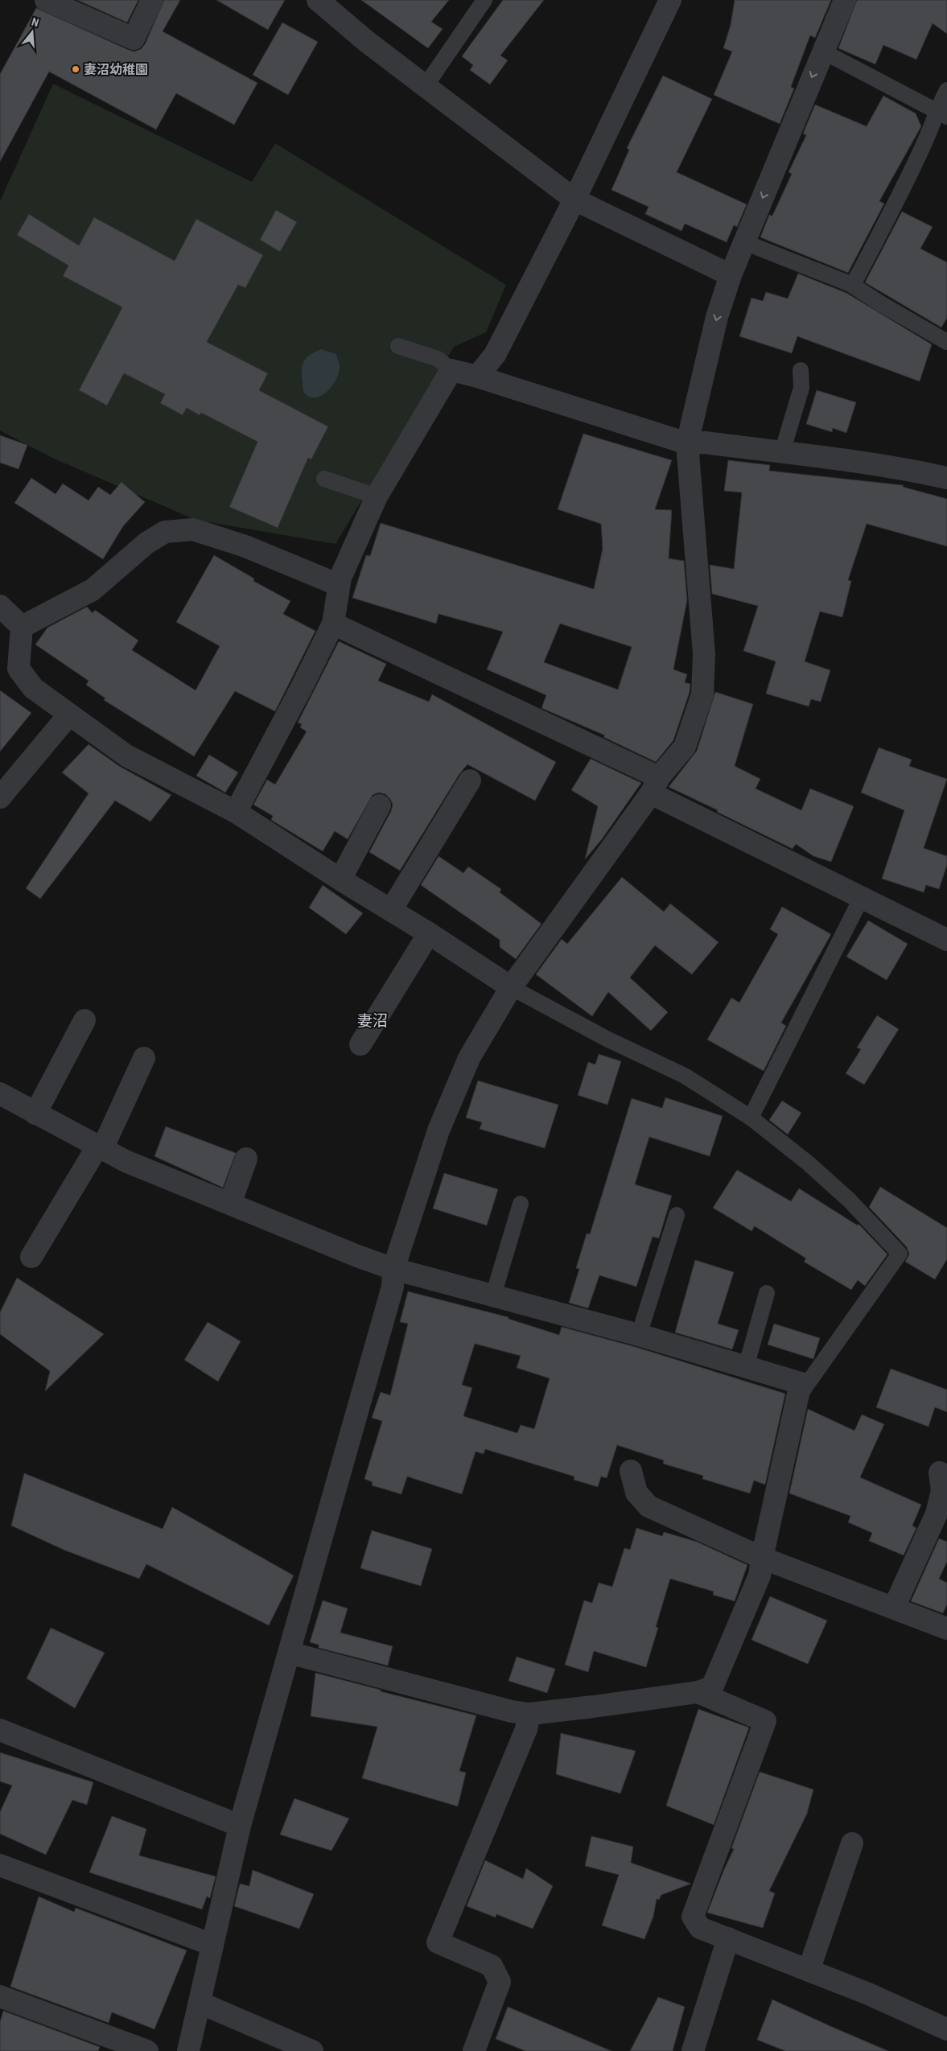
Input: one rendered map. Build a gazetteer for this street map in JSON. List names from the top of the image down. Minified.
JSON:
{"districts":["妻沼"],"places":["妻沼幼稚園"],"north":"top"}
